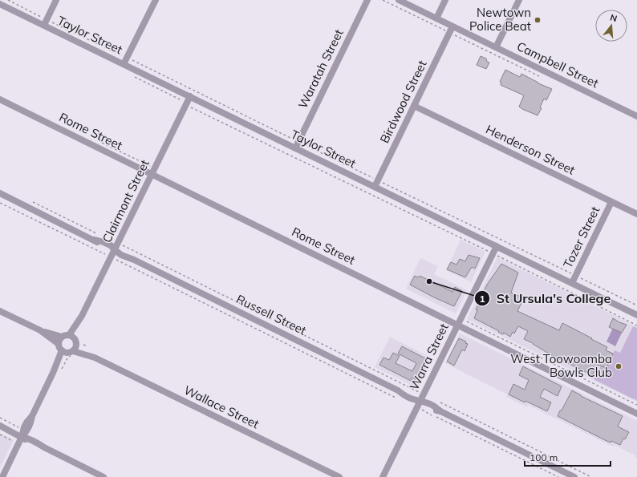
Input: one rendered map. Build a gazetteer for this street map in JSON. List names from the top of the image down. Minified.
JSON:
{"streets":{"street":["Taylor Street","Campbell Street","Waratah Street","Birdwood Street","Rome Street","Henderson Street","Clairmont Street","Tozer Street","Russell Street","Warra Street","Wallace Street"]},"crossings":[["Taylor Street","Waratah Street"],["Taylor Street","Birdwood Street"],["Taylor Street","Clairmont Street"],["Taylor Street","Tozer Street"],["Taylor Street","Warra Street"],["Campbell Street","Birdwood Street"],["Birdwood Street","Henderson Street"],["Rome Street","Clairmont Street"],["Rome Street","Warra Street"],["Henderson Street","Tozer Street"],["Clairmont Street","Russell Street"],["Clairmont Street","Wallace Street"],["Russell Street","Warra Street"]],"places":["Newtown Police Beat","St Ursula's College","West Toowoomba Bowls Club"],"scale_bar":"100 m","north":"top"}
